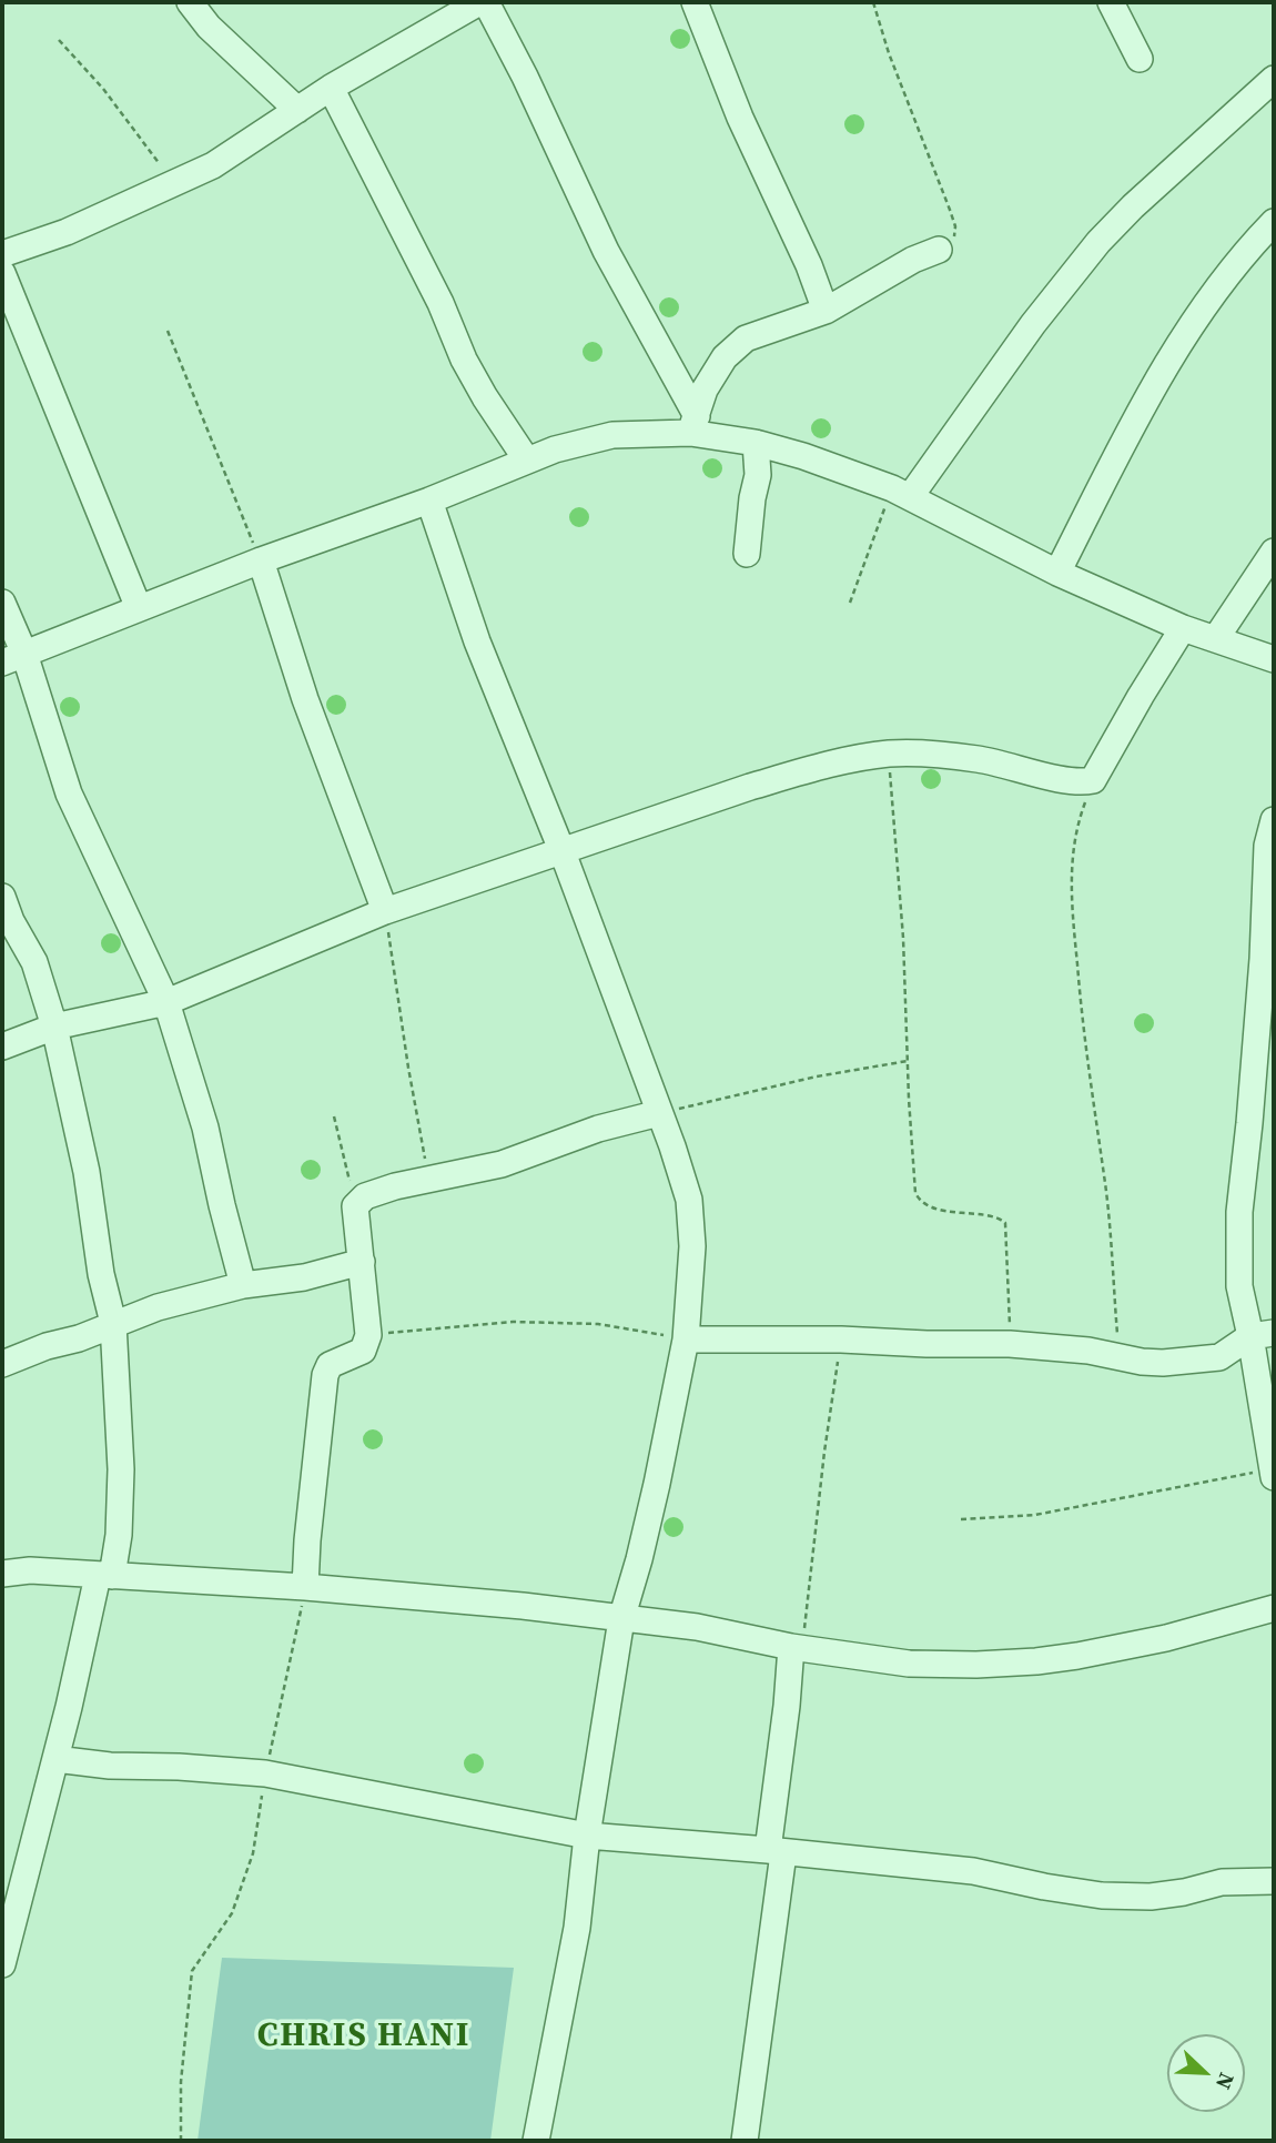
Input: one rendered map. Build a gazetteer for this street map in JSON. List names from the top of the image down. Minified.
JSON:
{"districts":["CHRIS HANI"],"north":"bottom right"}
